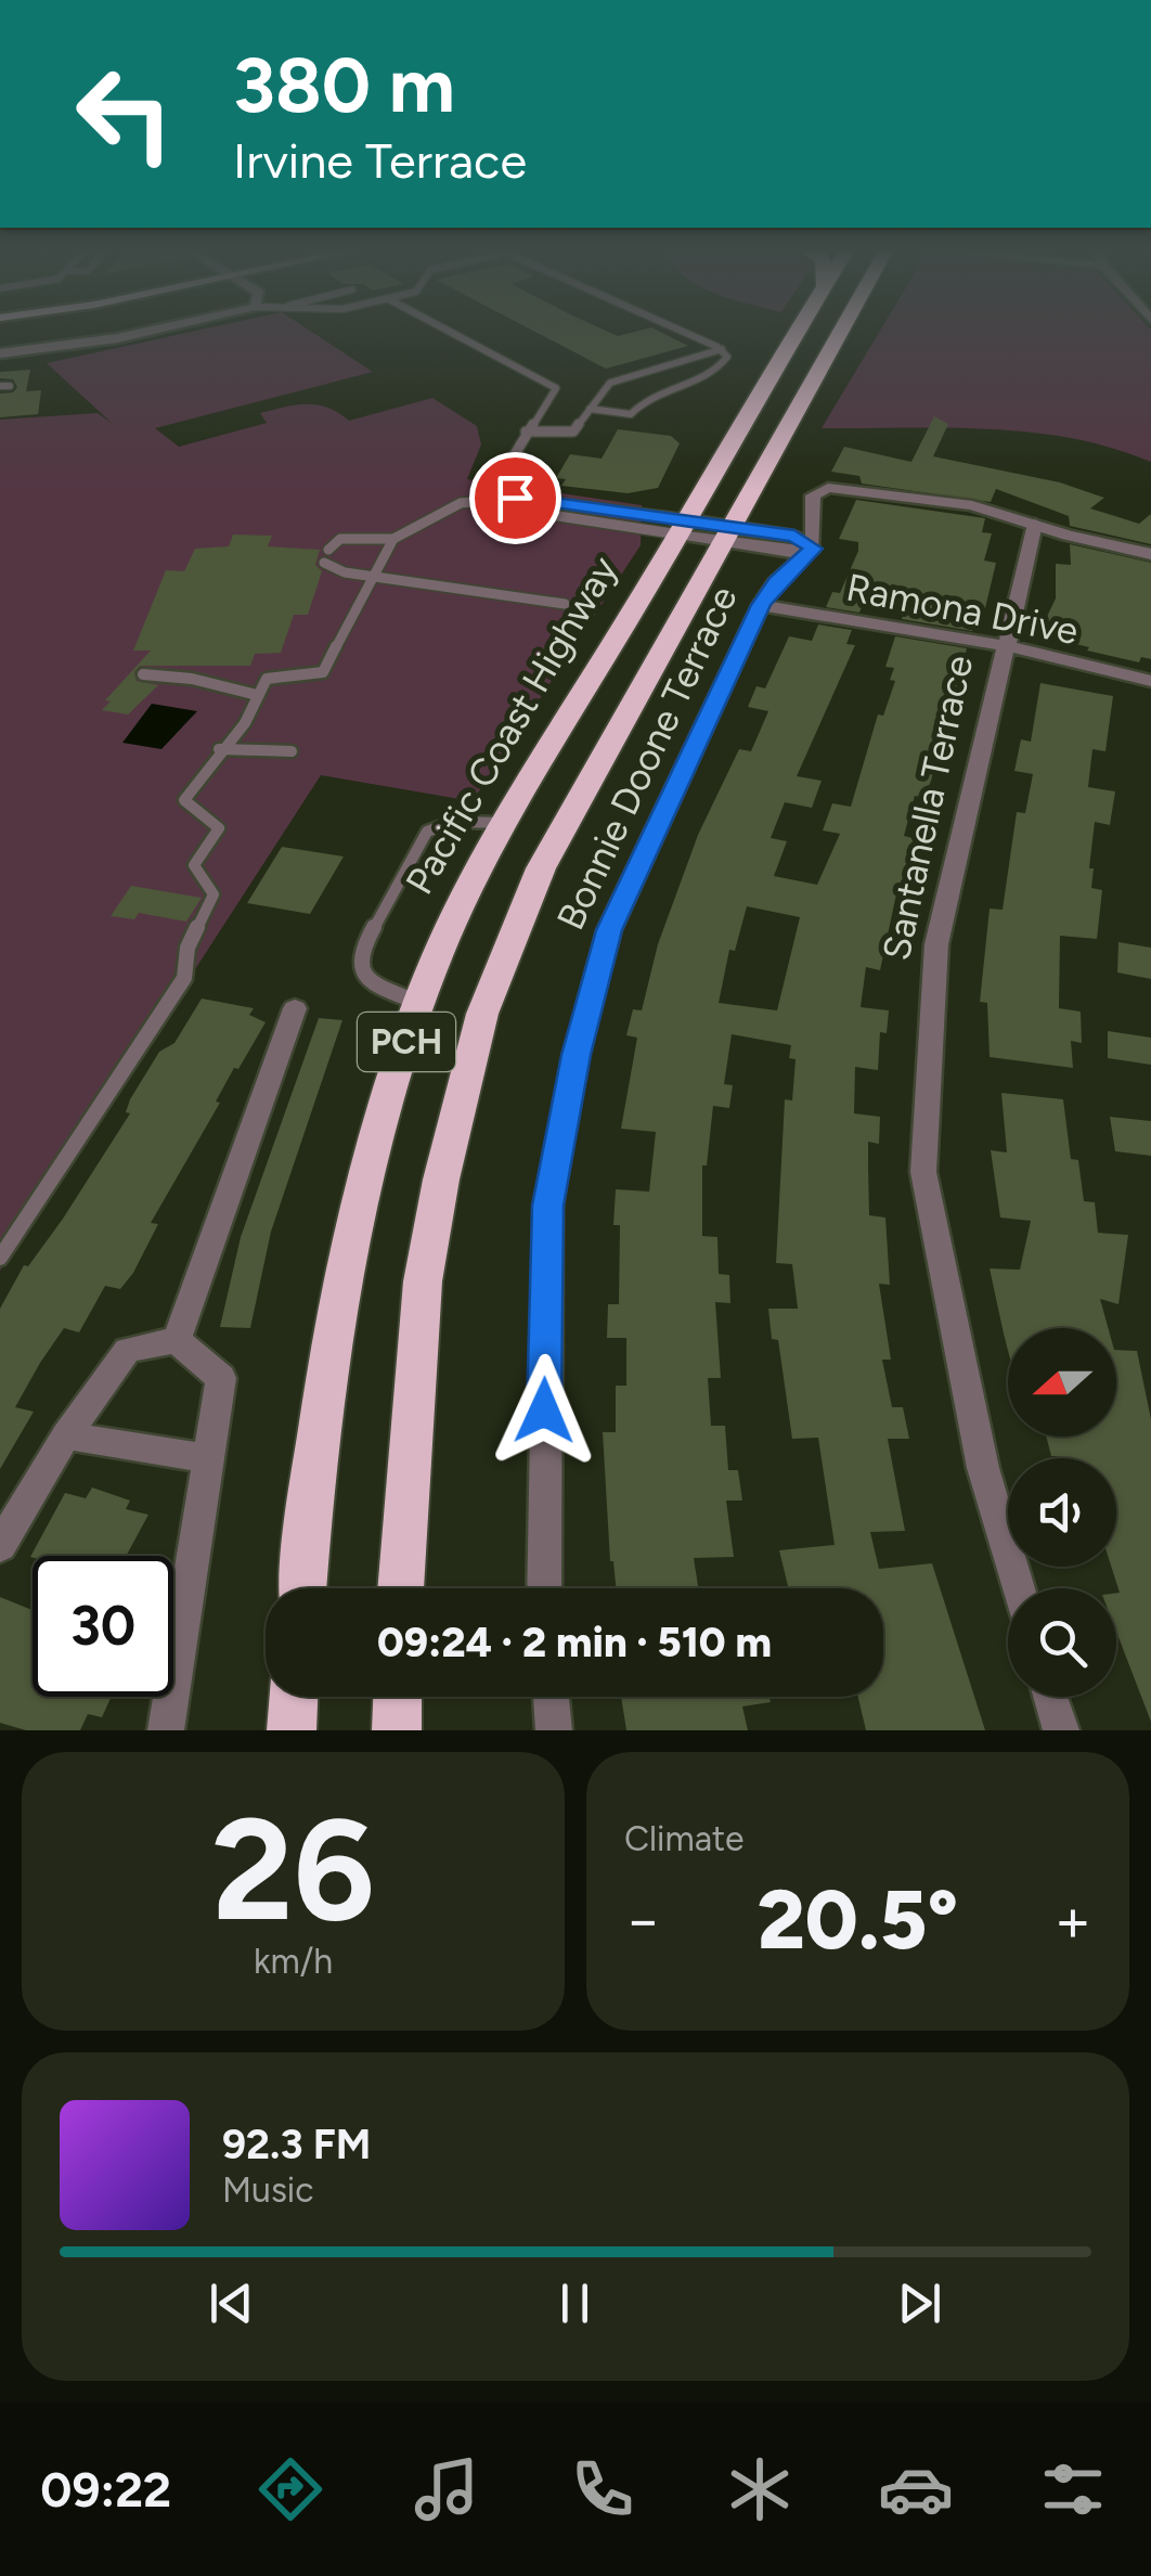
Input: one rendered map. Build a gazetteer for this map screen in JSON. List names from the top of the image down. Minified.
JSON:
{"streets":{"highway":["Pacific Coast Highway","PCH"],"street":["Ramona Drive","Bonnie Doone Terrace","Santanella Terrace"]},"crossings":[["Ramona Drive","Bonnie Doone Terrace"],["Ramona Drive","Santanella Terrace"]],"north":"left","page":{"turn":["380 m","Irvine Terrace"],"limit":"30","trip":"09:24 · 2 min · 510 m","tile":[["26","km/h"],"Climate"],"heat":["−","20.5°","+"],"song":["92.3 FM","Music"],"tabs":"09:22"}}
